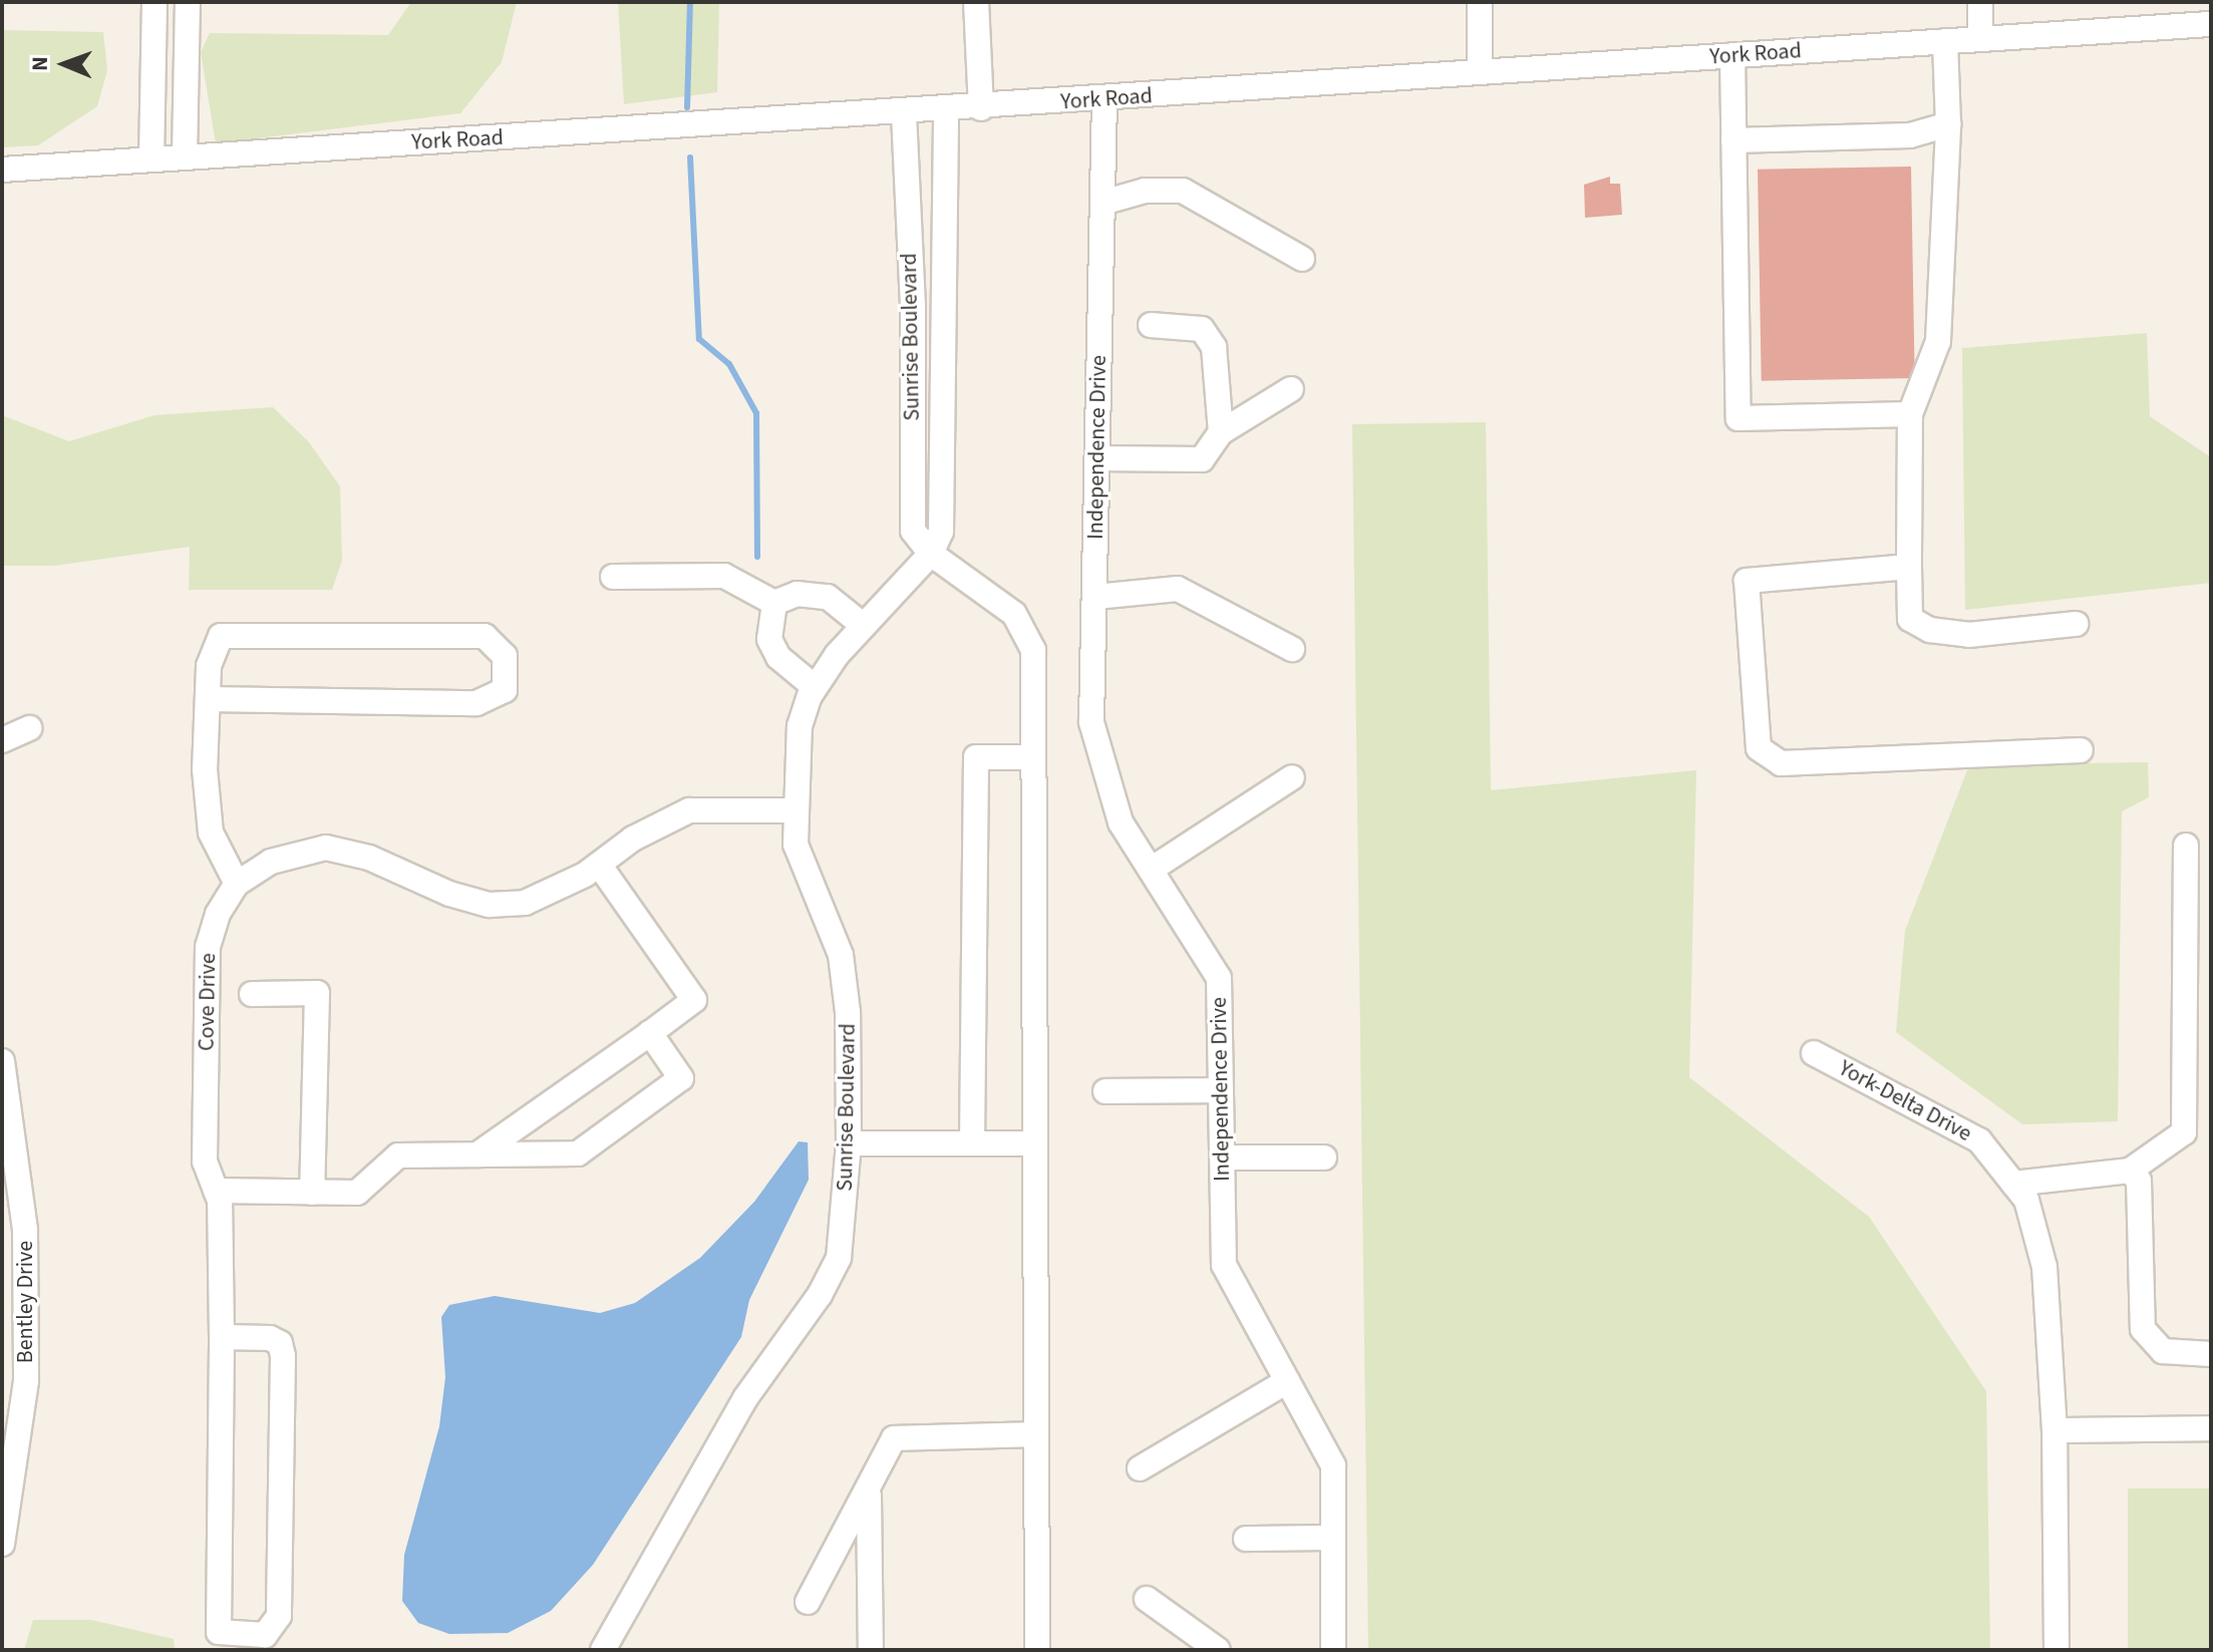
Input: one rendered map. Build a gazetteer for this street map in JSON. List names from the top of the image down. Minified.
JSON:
{"streets":{"street":["York Road","Sunrise Boulevard","Independence Drive","Cove Drive","York-Delta Drive","Bentley Drive"]},"crossings":[["York Road","Sunrise Boulevard"],["York Road","Independence Drive"]],"north":"left"}
